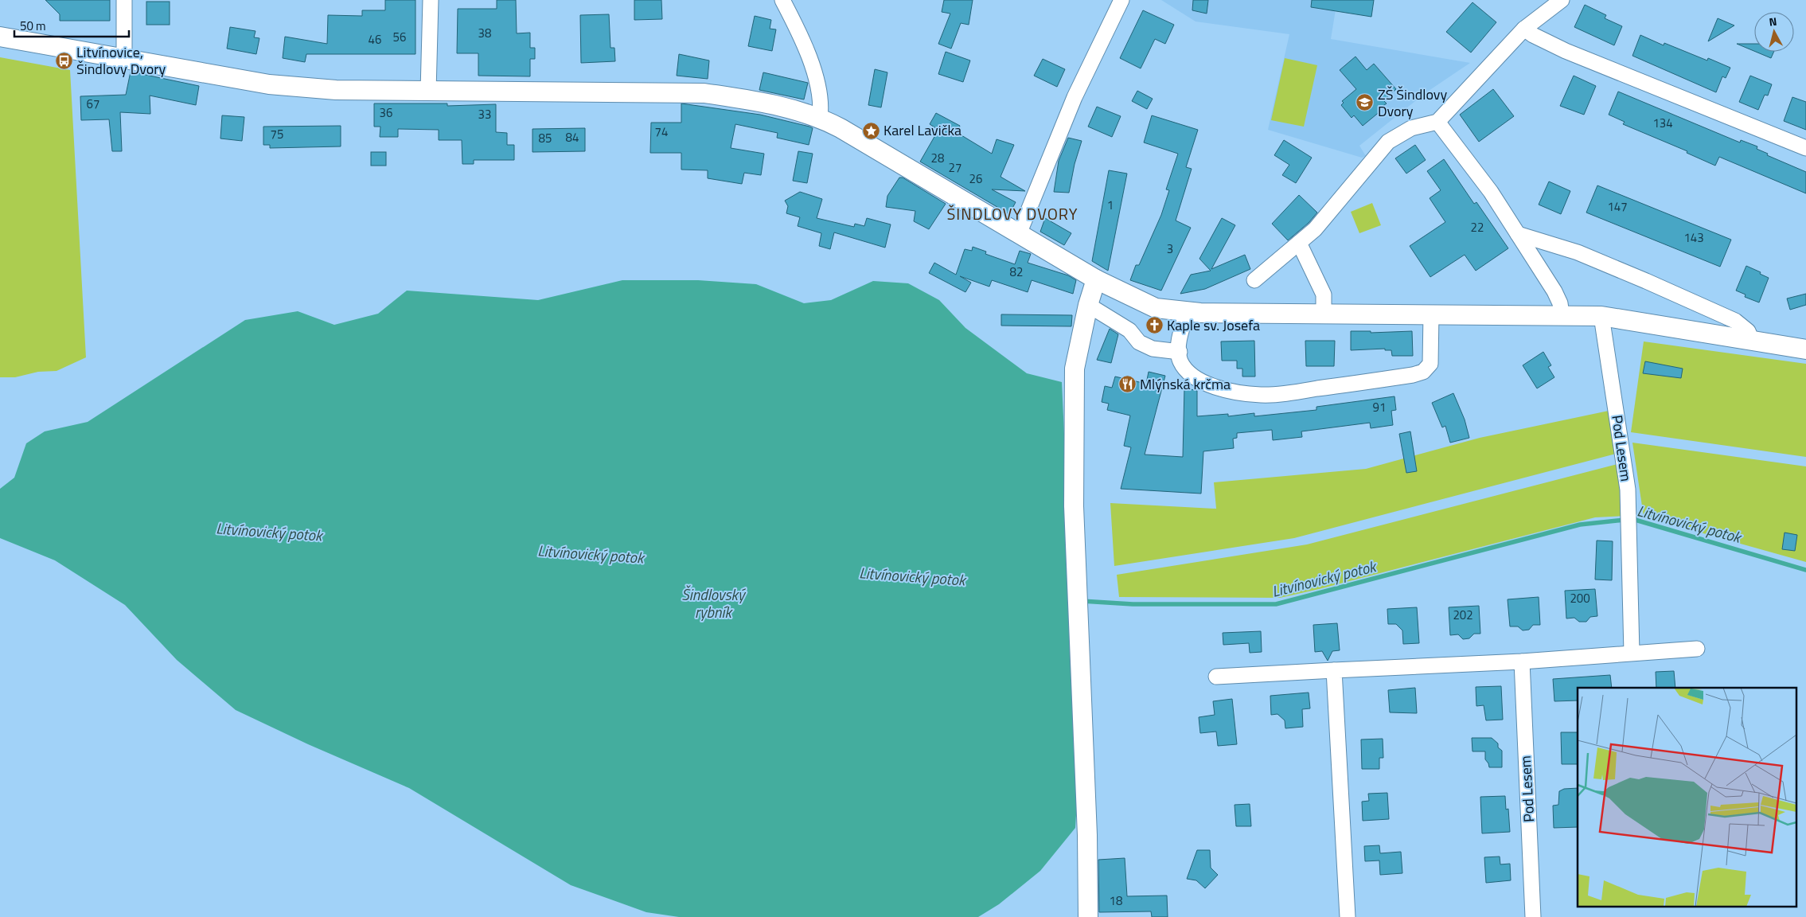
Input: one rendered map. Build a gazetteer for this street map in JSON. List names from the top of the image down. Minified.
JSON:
{"streets":{"street":["Pod Lesem"]},"districts":["ŠINDLOVY DVORY"],"water":["Litvínovický potok","Šindlovský rybník"],"places":{"bus stop":["Litvínovice, Šindlovy Dvory"],"school or university":["ZŠ Šindlovy Dvory"],"place":["Karel Lavička"],"church":["Kaple sv. Josefa"],"restaurant":["Mlýnská krčma"]},"house_numbers":["38","56","46","67","36","33","134","74","75","84","85","28","27","26","1","147","22","143","3","82","91","200","202","18"],"scale_bar":"50 m","north":"top"}
